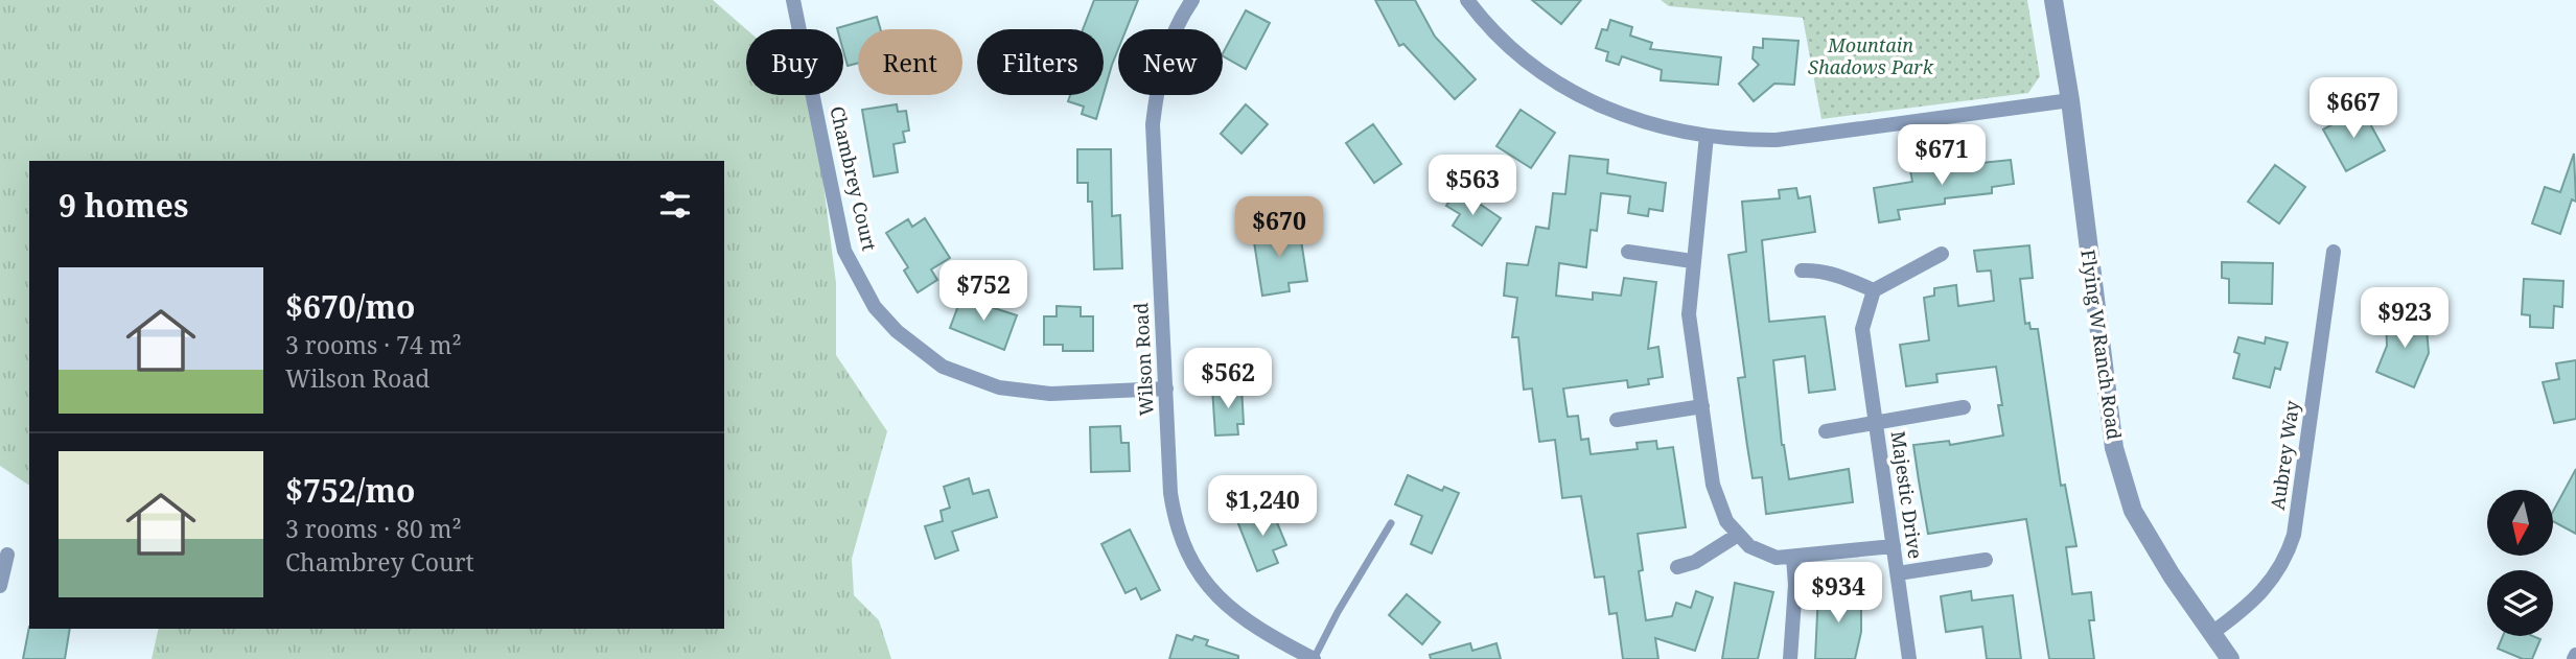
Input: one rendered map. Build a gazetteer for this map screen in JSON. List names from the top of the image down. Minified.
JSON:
{"streets":{"street":["Chambrey Court","Flying W Ranch Road","Wilson Road","Aubrey Way","Majestic Drive"]},"crossings":[["Chambrey Court","Wilson Road"],["Flying W Ranch Road","Aubrey Way"]],"parks":["Mountain Shadows Park"],"north":"bottom","page":{"chip":["Buy","Rent","Filters","New"],"price":["$667","$671","$563","$670","$752","$923","$562","$1,240","$934"],"heading":"9 homes","list":[{"name":"$670/mo","note":"3 rooms · 74 m² · Wilson Road"},{"name":"$752/mo","note":"3 rooms · 80 m² · Chambrey Court"}]}}
